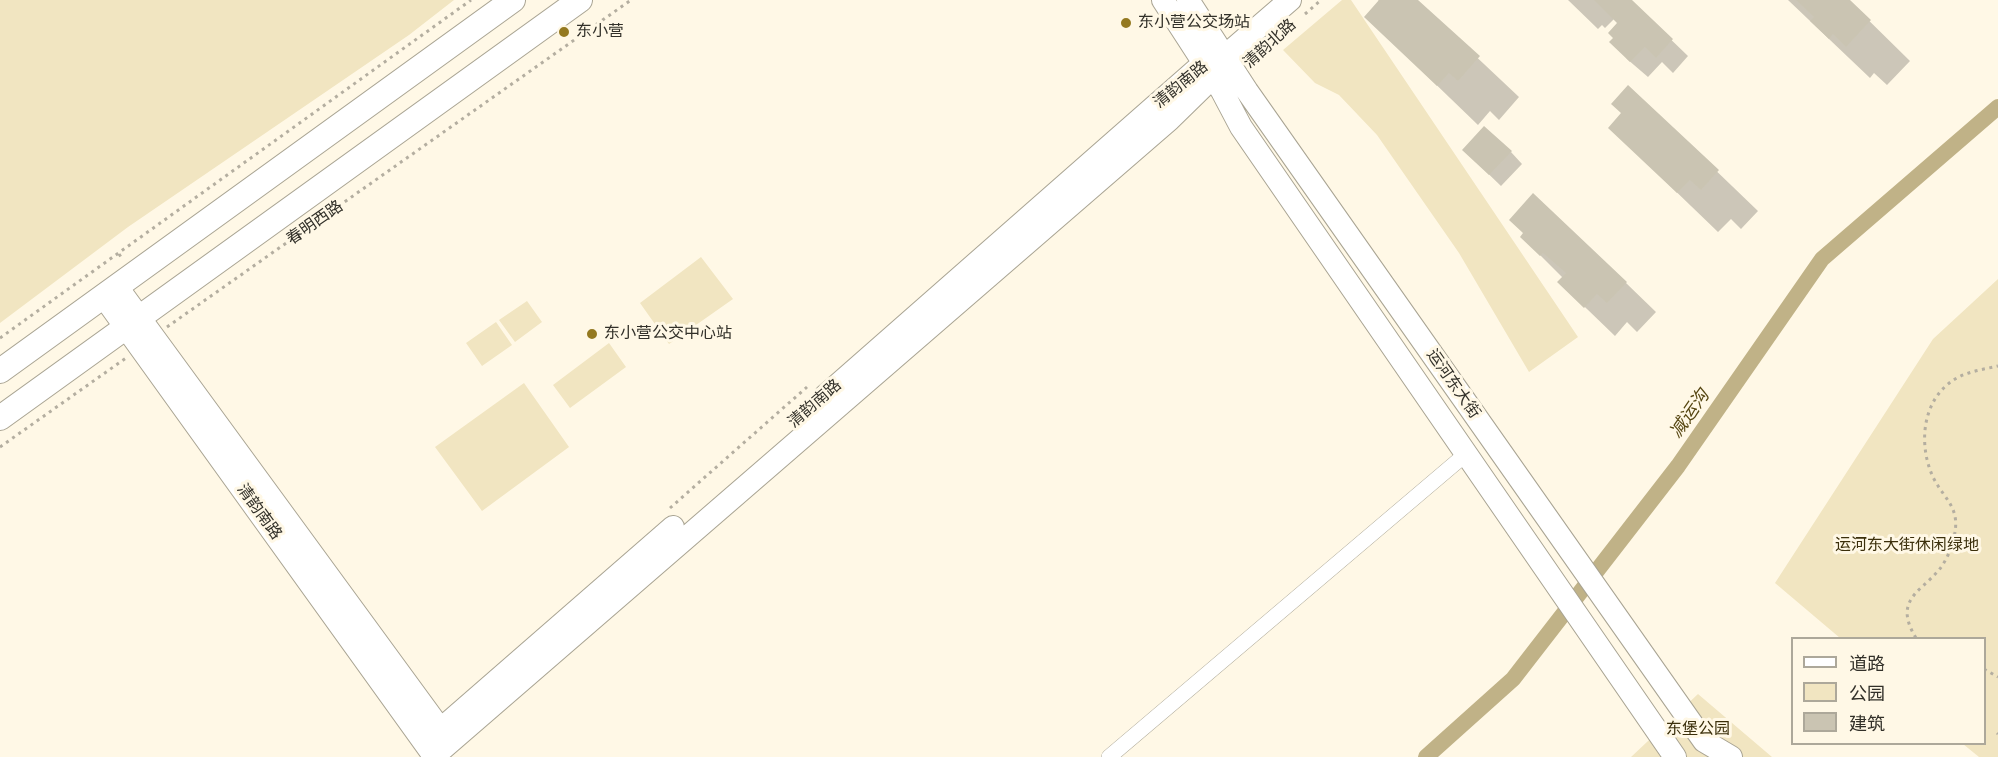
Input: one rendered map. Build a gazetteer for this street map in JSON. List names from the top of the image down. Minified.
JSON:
{"streets":{"main road":["清韵北路","清韵南路","春明西路","运河东大街"]},"crossings":[["清韵北路","清韵南路"],["清韵北路","运河东大街"],["清韵南路","春明西路"],["清韵南路","运河东大街"]],"water":["减运沟"],"parks":["运河东大街休闲绿地","东堡公园"],"places":["东小营公交场站","东小营","东小营公交中心站"],"legend":["道路","公园","建筑"]}
